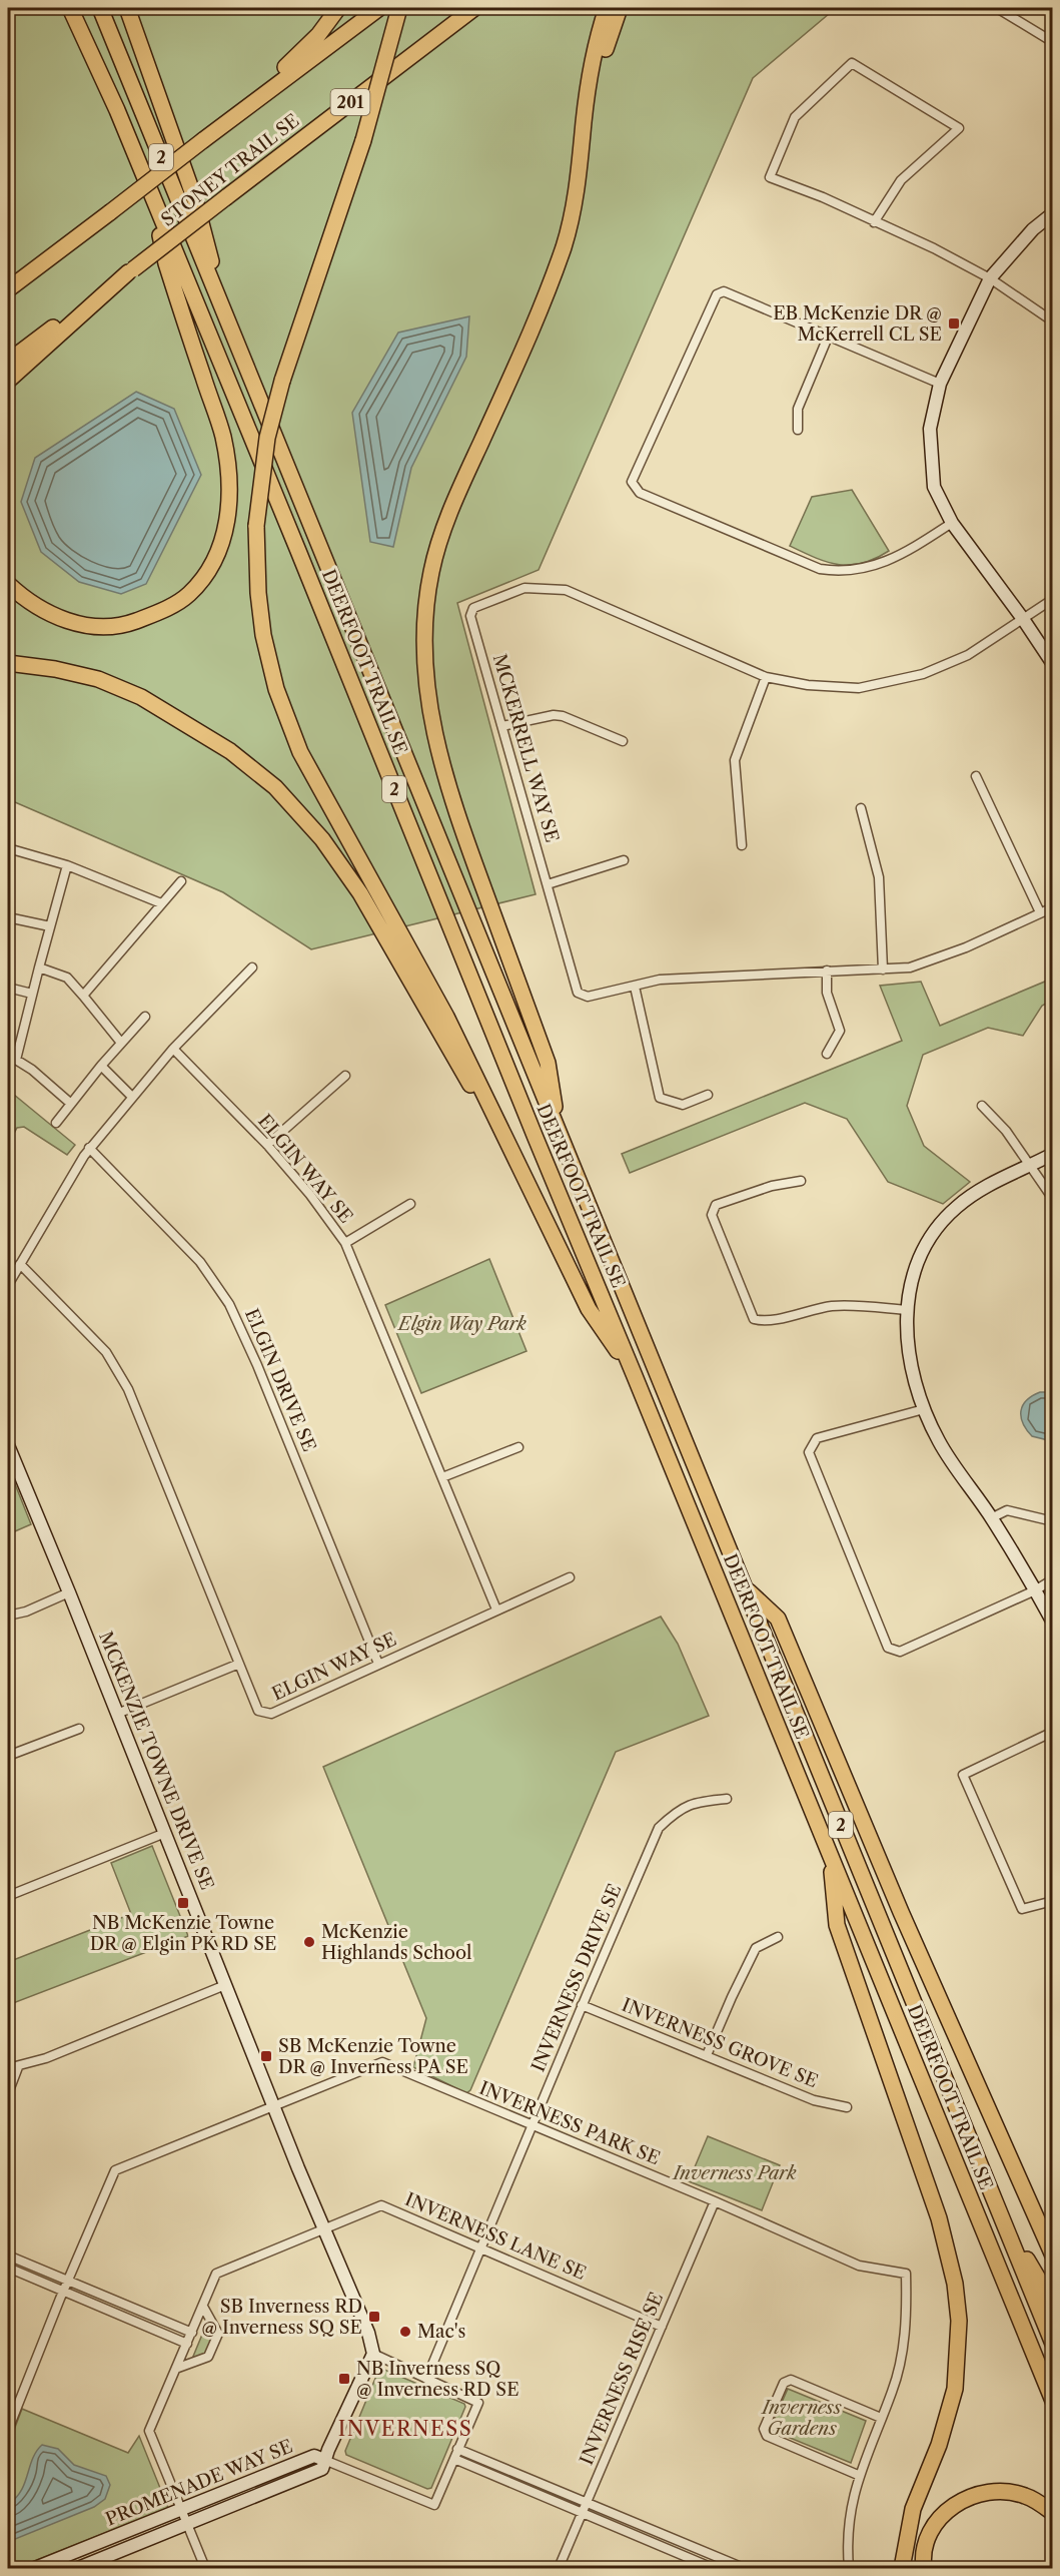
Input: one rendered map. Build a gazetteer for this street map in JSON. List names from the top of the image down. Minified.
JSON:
{"streets":{"highway":["201","2","STONEY TRAIL SE","DEERFOOT TRAIL SE"],"street":["MCKERRELL WAY SE","ELGIN WAY SE","ELGIN DRIVE SE","MCKENZIE TOWNE DRIVE SE","INVERNESS DRIVE SE","INVERNESS GROVE SE","INVERNESS PARK SE","INVERNESS LANE SE","INVERNESS RISE SE","PROMENADE WAY SE"]},"crossings":[["ELGIN WAY SE","ELGIN DRIVE SE"],["MCKENZIE TOWNE DRIVE SE","INVERNESS PARK SE"],["MCKENZIE TOWNE DRIVE SE","INVERNESS LANE SE"],["INVERNESS DRIVE SE","INVERNESS GROVE SE"],["INVERNESS DRIVE SE","INVERNESS PARK SE"],["INVERNESS DRIVE SE","INVERNESS LANE SE"],["INVERNESS PARK SE","INVERNESS RISE SE"],["INVERNESS LANE SE","INVERNESS RISE SE"],["INVERNESS LANE SE","PROMENADE WAY SE"]],"districts":["INVERNESS"],"parks":["Elgin Way Park","Inverness Park","Inverness Gardens"],"places":{"transit":["EB McKenzie DR @ McKerrell CL SE","NB McKenzie Towne DR @ Elgin PK RD SE","SB McKenzie Towne DR @ Inverness PA SE","SB Inverness RD @ Inverness SQ SE","NB Inverness SQ @ Inverness RD SE"],"other":["McKenzie Highlands School","Mac's"]}}
